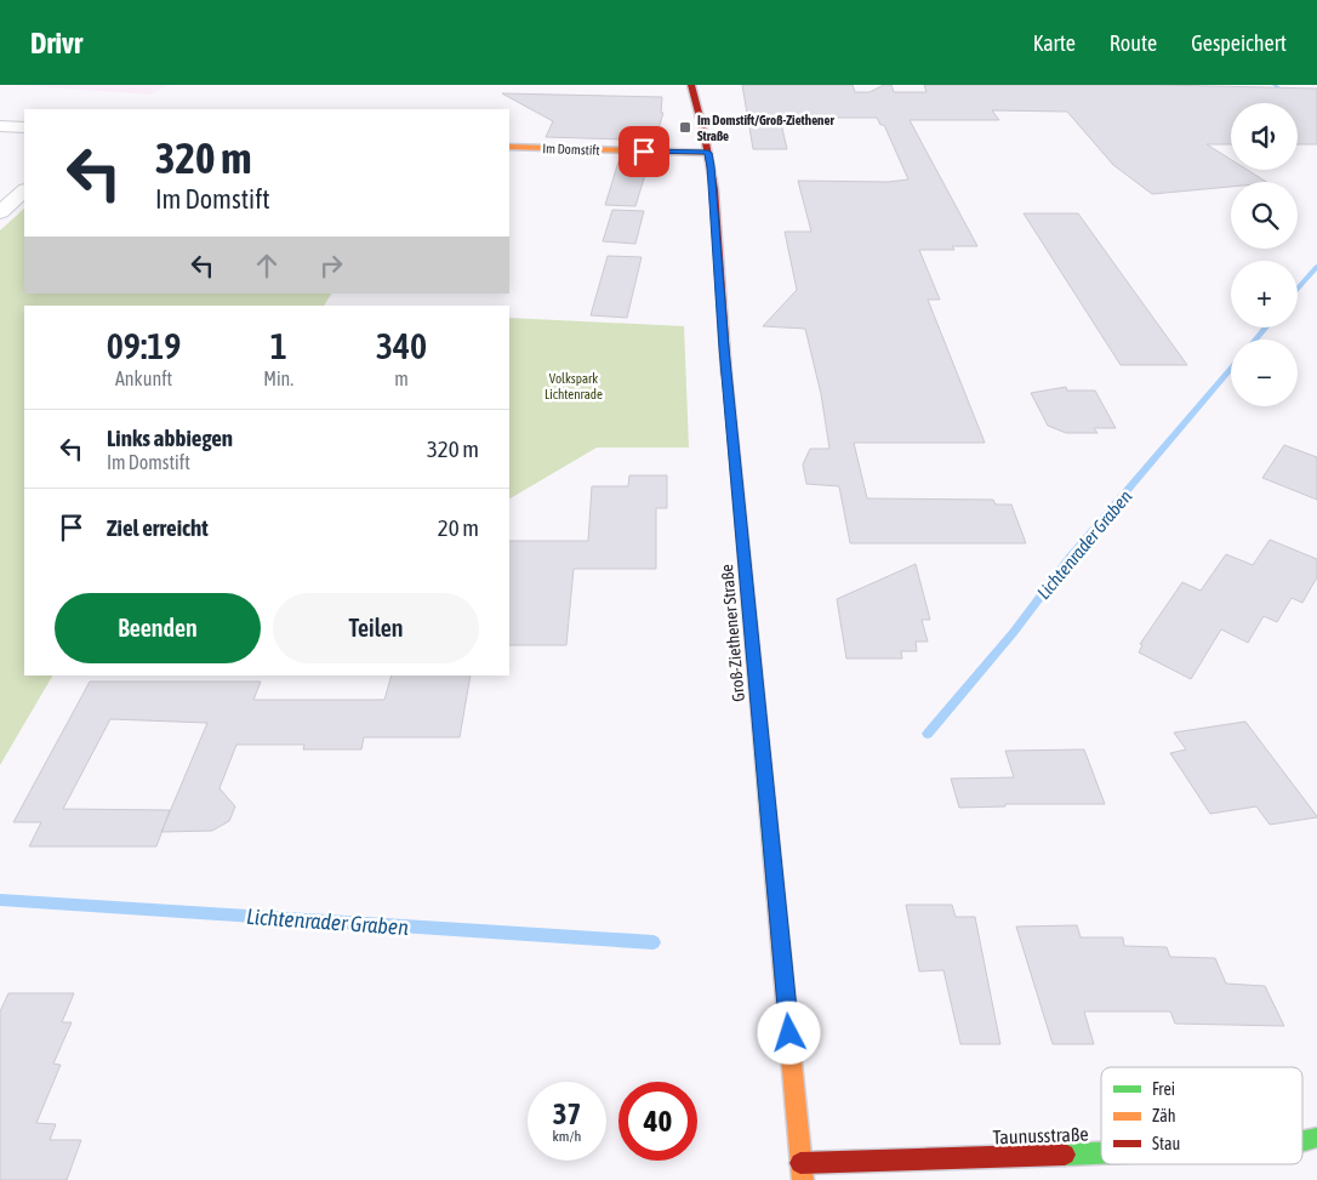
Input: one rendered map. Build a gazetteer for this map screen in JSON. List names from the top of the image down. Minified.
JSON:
{"streets":{"street":["Im Domstift","Groß-Ziethener Straße","Taunusstraße"]},"crossings":[["Im Domstift","Groß-Ziethener Straße"],["Groß-Ziethener Straße","Taunusstraße"]],"water":["Lichtenrader Graben"],"parks":["Volkspark Lichtenrade"],"places":{"transit":["Im Domstift/Groß-Ziethener Straße"]},"legend":["Frei","Zäh","Stau"],"page":{"header":"Drivr","nav":["Karte","Route","Gespeichert"],"map_buttons":["+","−"],"turn":["320 m","Im Domstift"],"eta":["09:19","Ankunft","1","Min.","340","m"],"list":[{"name":"Links abbiegen","note":"Im Domstift","value":"320 m"},{"name":"Ziel erreicht","value":"20 m"}],"buttons":["Beenden","Teilen"],"speed":"37 km/h","limit":"40"}}
